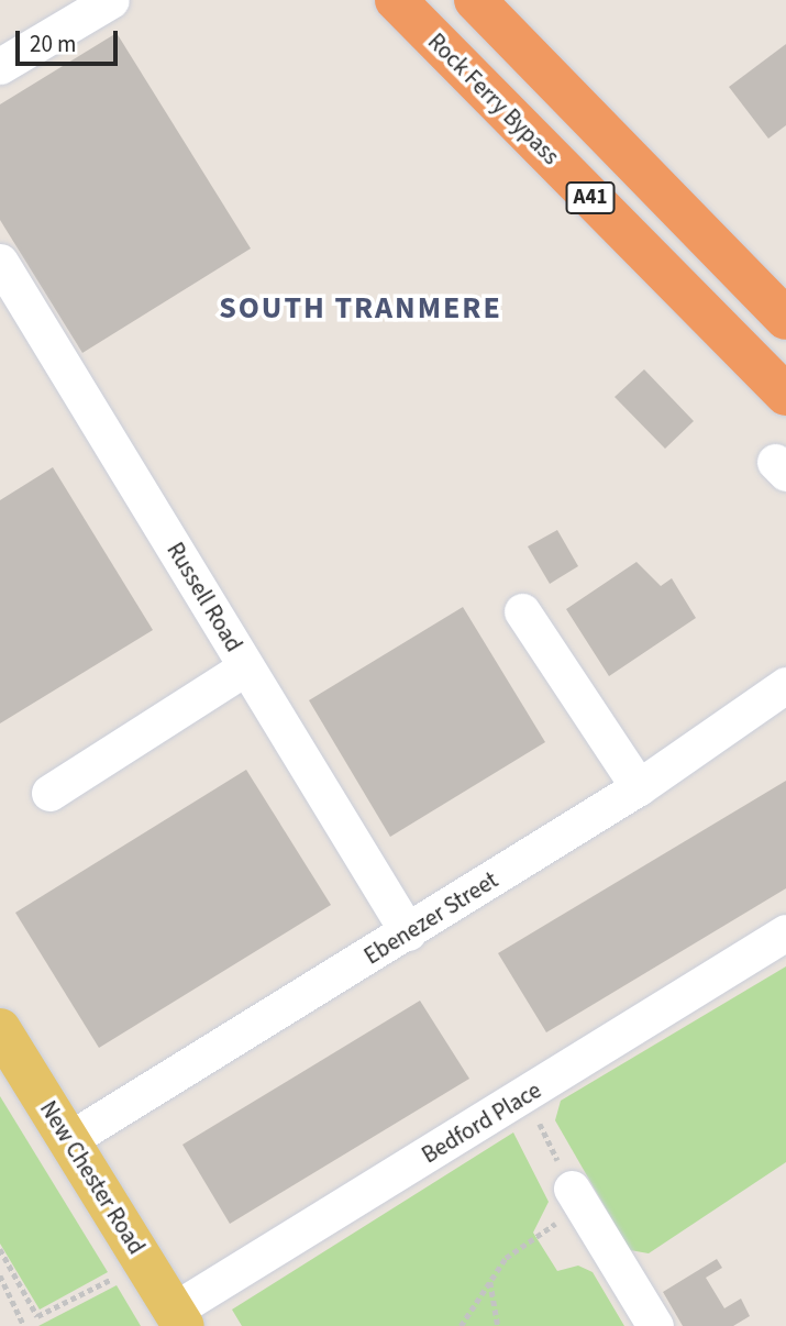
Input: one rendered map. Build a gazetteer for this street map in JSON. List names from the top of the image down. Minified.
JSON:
{"streets":{"highway":["Rock Ferry Bypass","A41"],"main road":["New Chester Road"],"street":["Russell Road","Ebenezer Street","Bedford Place"]},"crossings":[["Russell Road","Ebenezer Street"],["Ebenezer Street","New Chester Road"],["Bedford Place","New Chester Road"]],"districts":["SOUTH TRANMERE"],"scale_bar":"20 m"}
